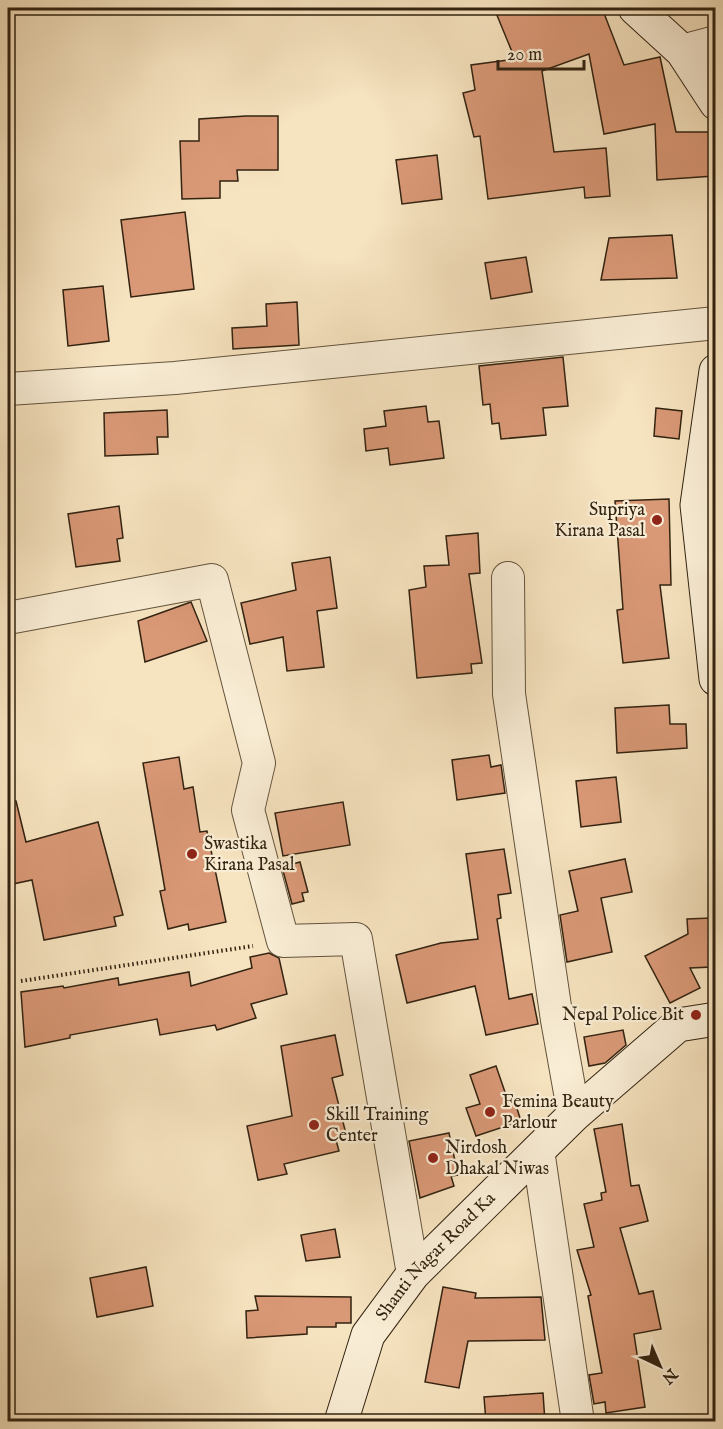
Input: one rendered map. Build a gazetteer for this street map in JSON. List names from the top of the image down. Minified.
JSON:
{"streets":{"main road":["Shanti Nagar Road Ka"]},"places":["Supriya Kirana Pasal","Swastika Kirana Pasal","Nepal Police Bit","Femina Beauty Parlour","Skill Training Center","Nirdosh Dhakal Niwas"],"scale_bar":"20 m","north":"bottom right"}
